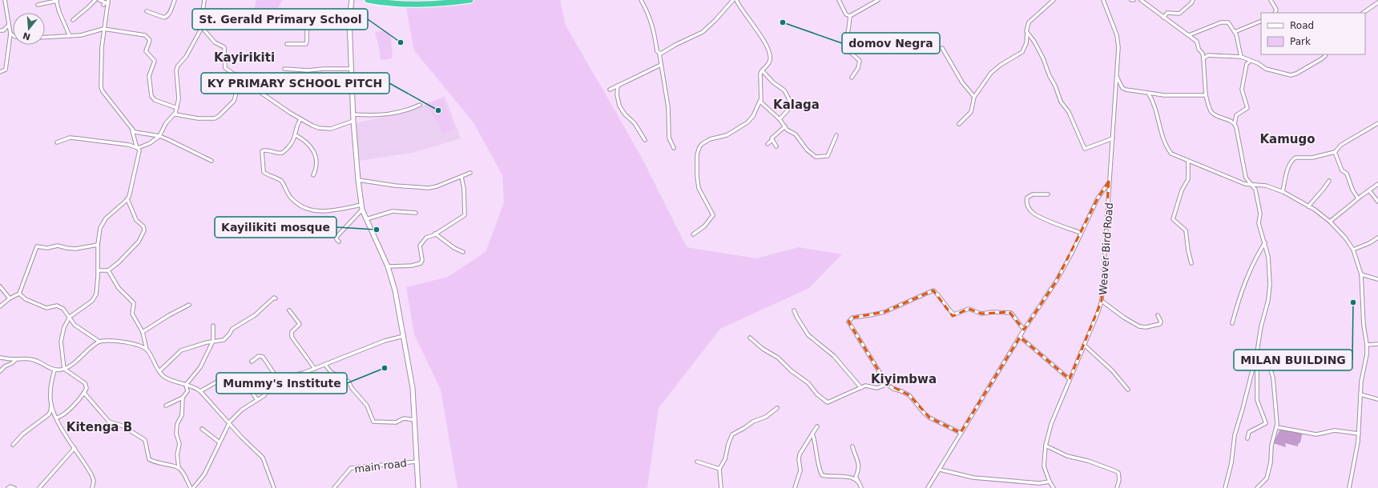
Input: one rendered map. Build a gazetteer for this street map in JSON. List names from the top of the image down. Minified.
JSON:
{"streets":{"street":["Weaver Bird Road","main road"]},"districts":["Kayirikiti","Kalaga","Kamugo","Kiyimbwa","Kitenga B"],"places":["domov Negra","St. Gerald Primary School","KY PRIMARY SCHOOL PITCH","Kayilikiti mosque","MILAN BUILDING","Mummy's Institute"],"legend":["Road","Park"],"north":"bottom"}
